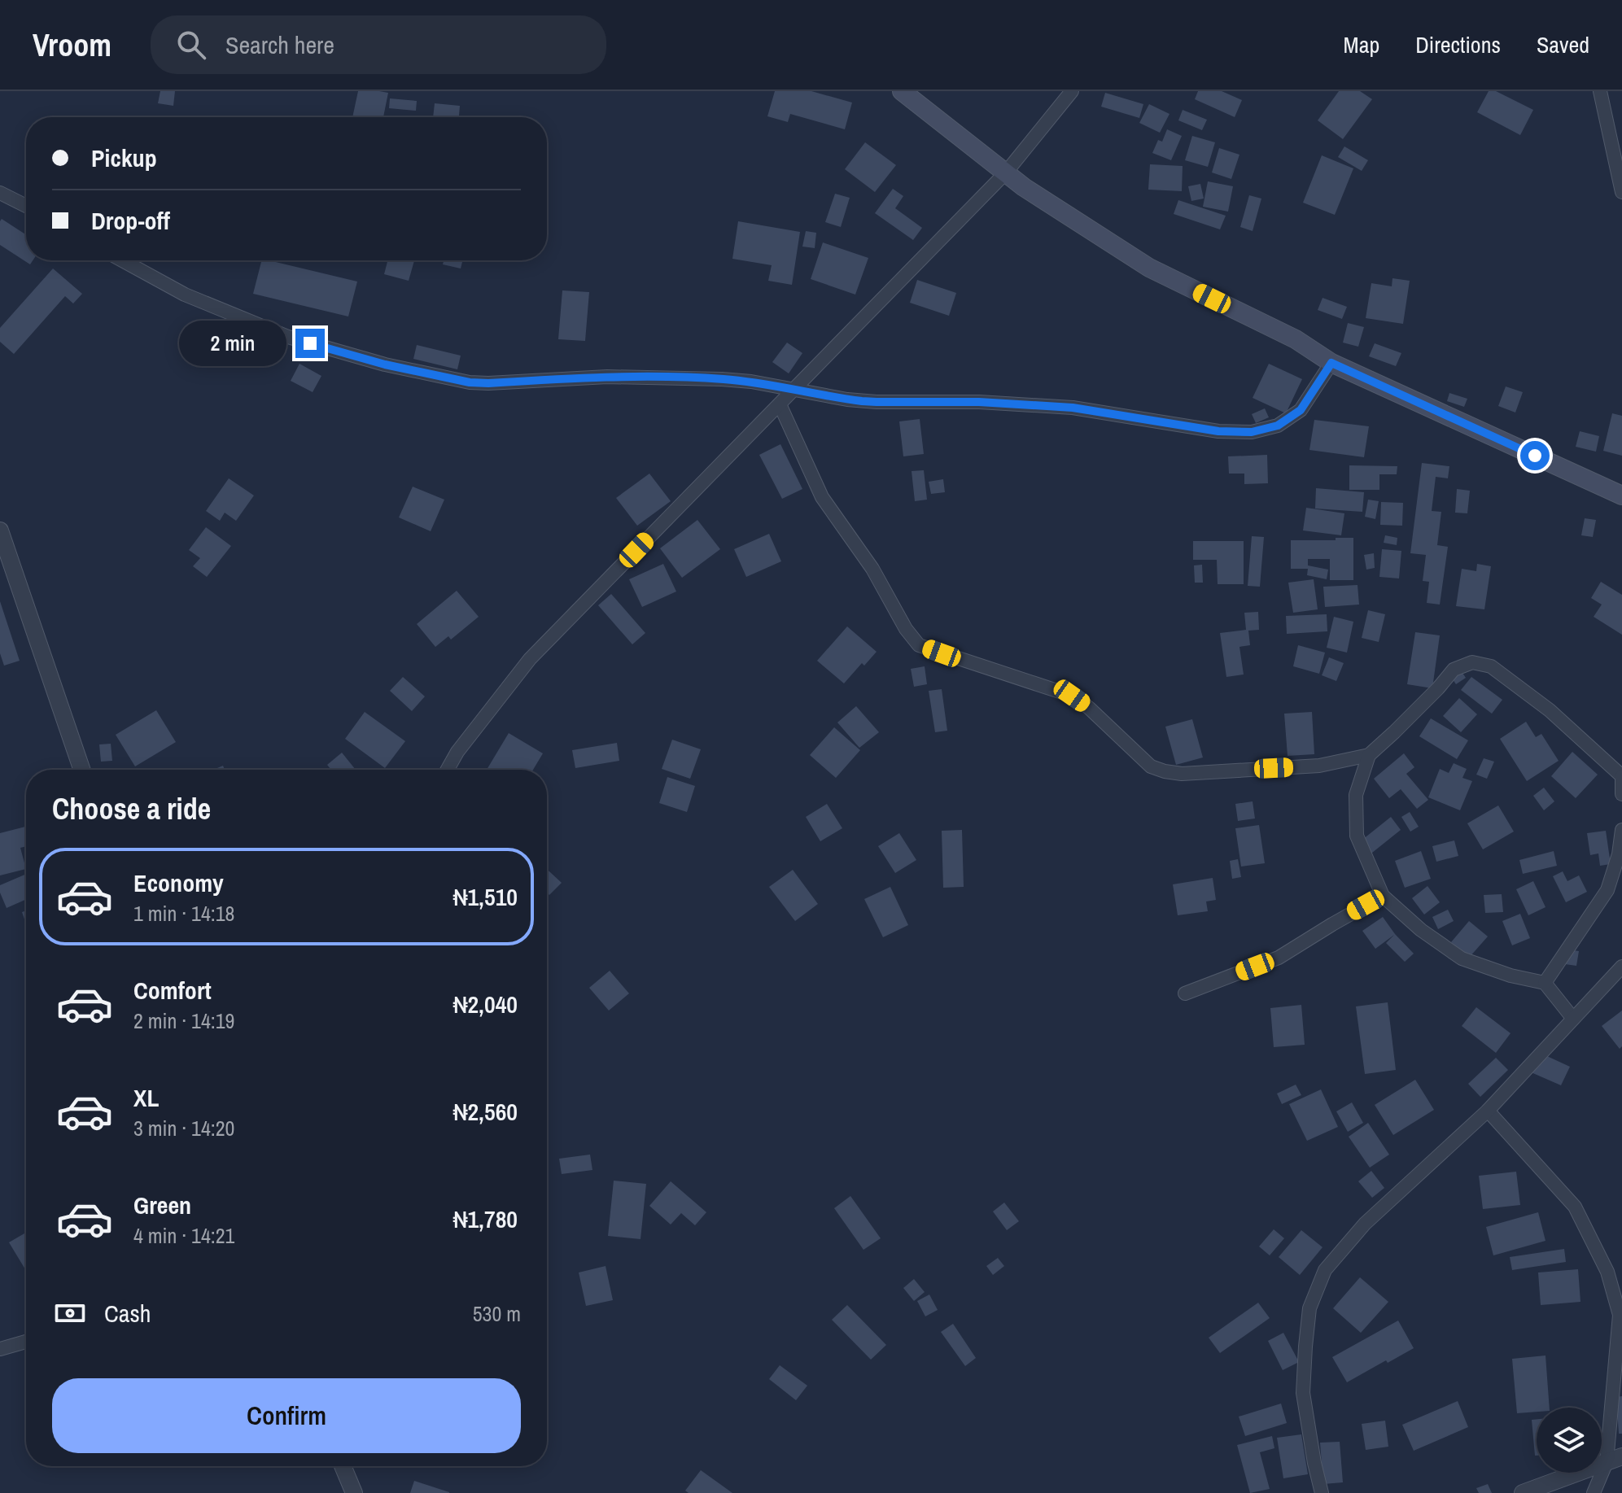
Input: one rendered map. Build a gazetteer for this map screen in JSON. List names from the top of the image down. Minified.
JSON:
{"page":{"header":"Vroom","search":"Search here","nav":["Map","Directions","Saved"],"banner":["Pickup","Drop-off"],"bubble":"2 min","heading":"Choose a ride","list":[{"name":"Economy","note":"1 min · 14:18","value":"₦1,510"},{"name":"Comfort","note":"2 min · 14:19","value":"₦2,040"},{"name":"XL","note":"3 min · 14:20","value":"₦2,560"},{"name":"Green","note":"4 min · 14:21","value":"₦1,780"}],"pay":["Cash","530 m"],"buttons":"Confirm"}}
